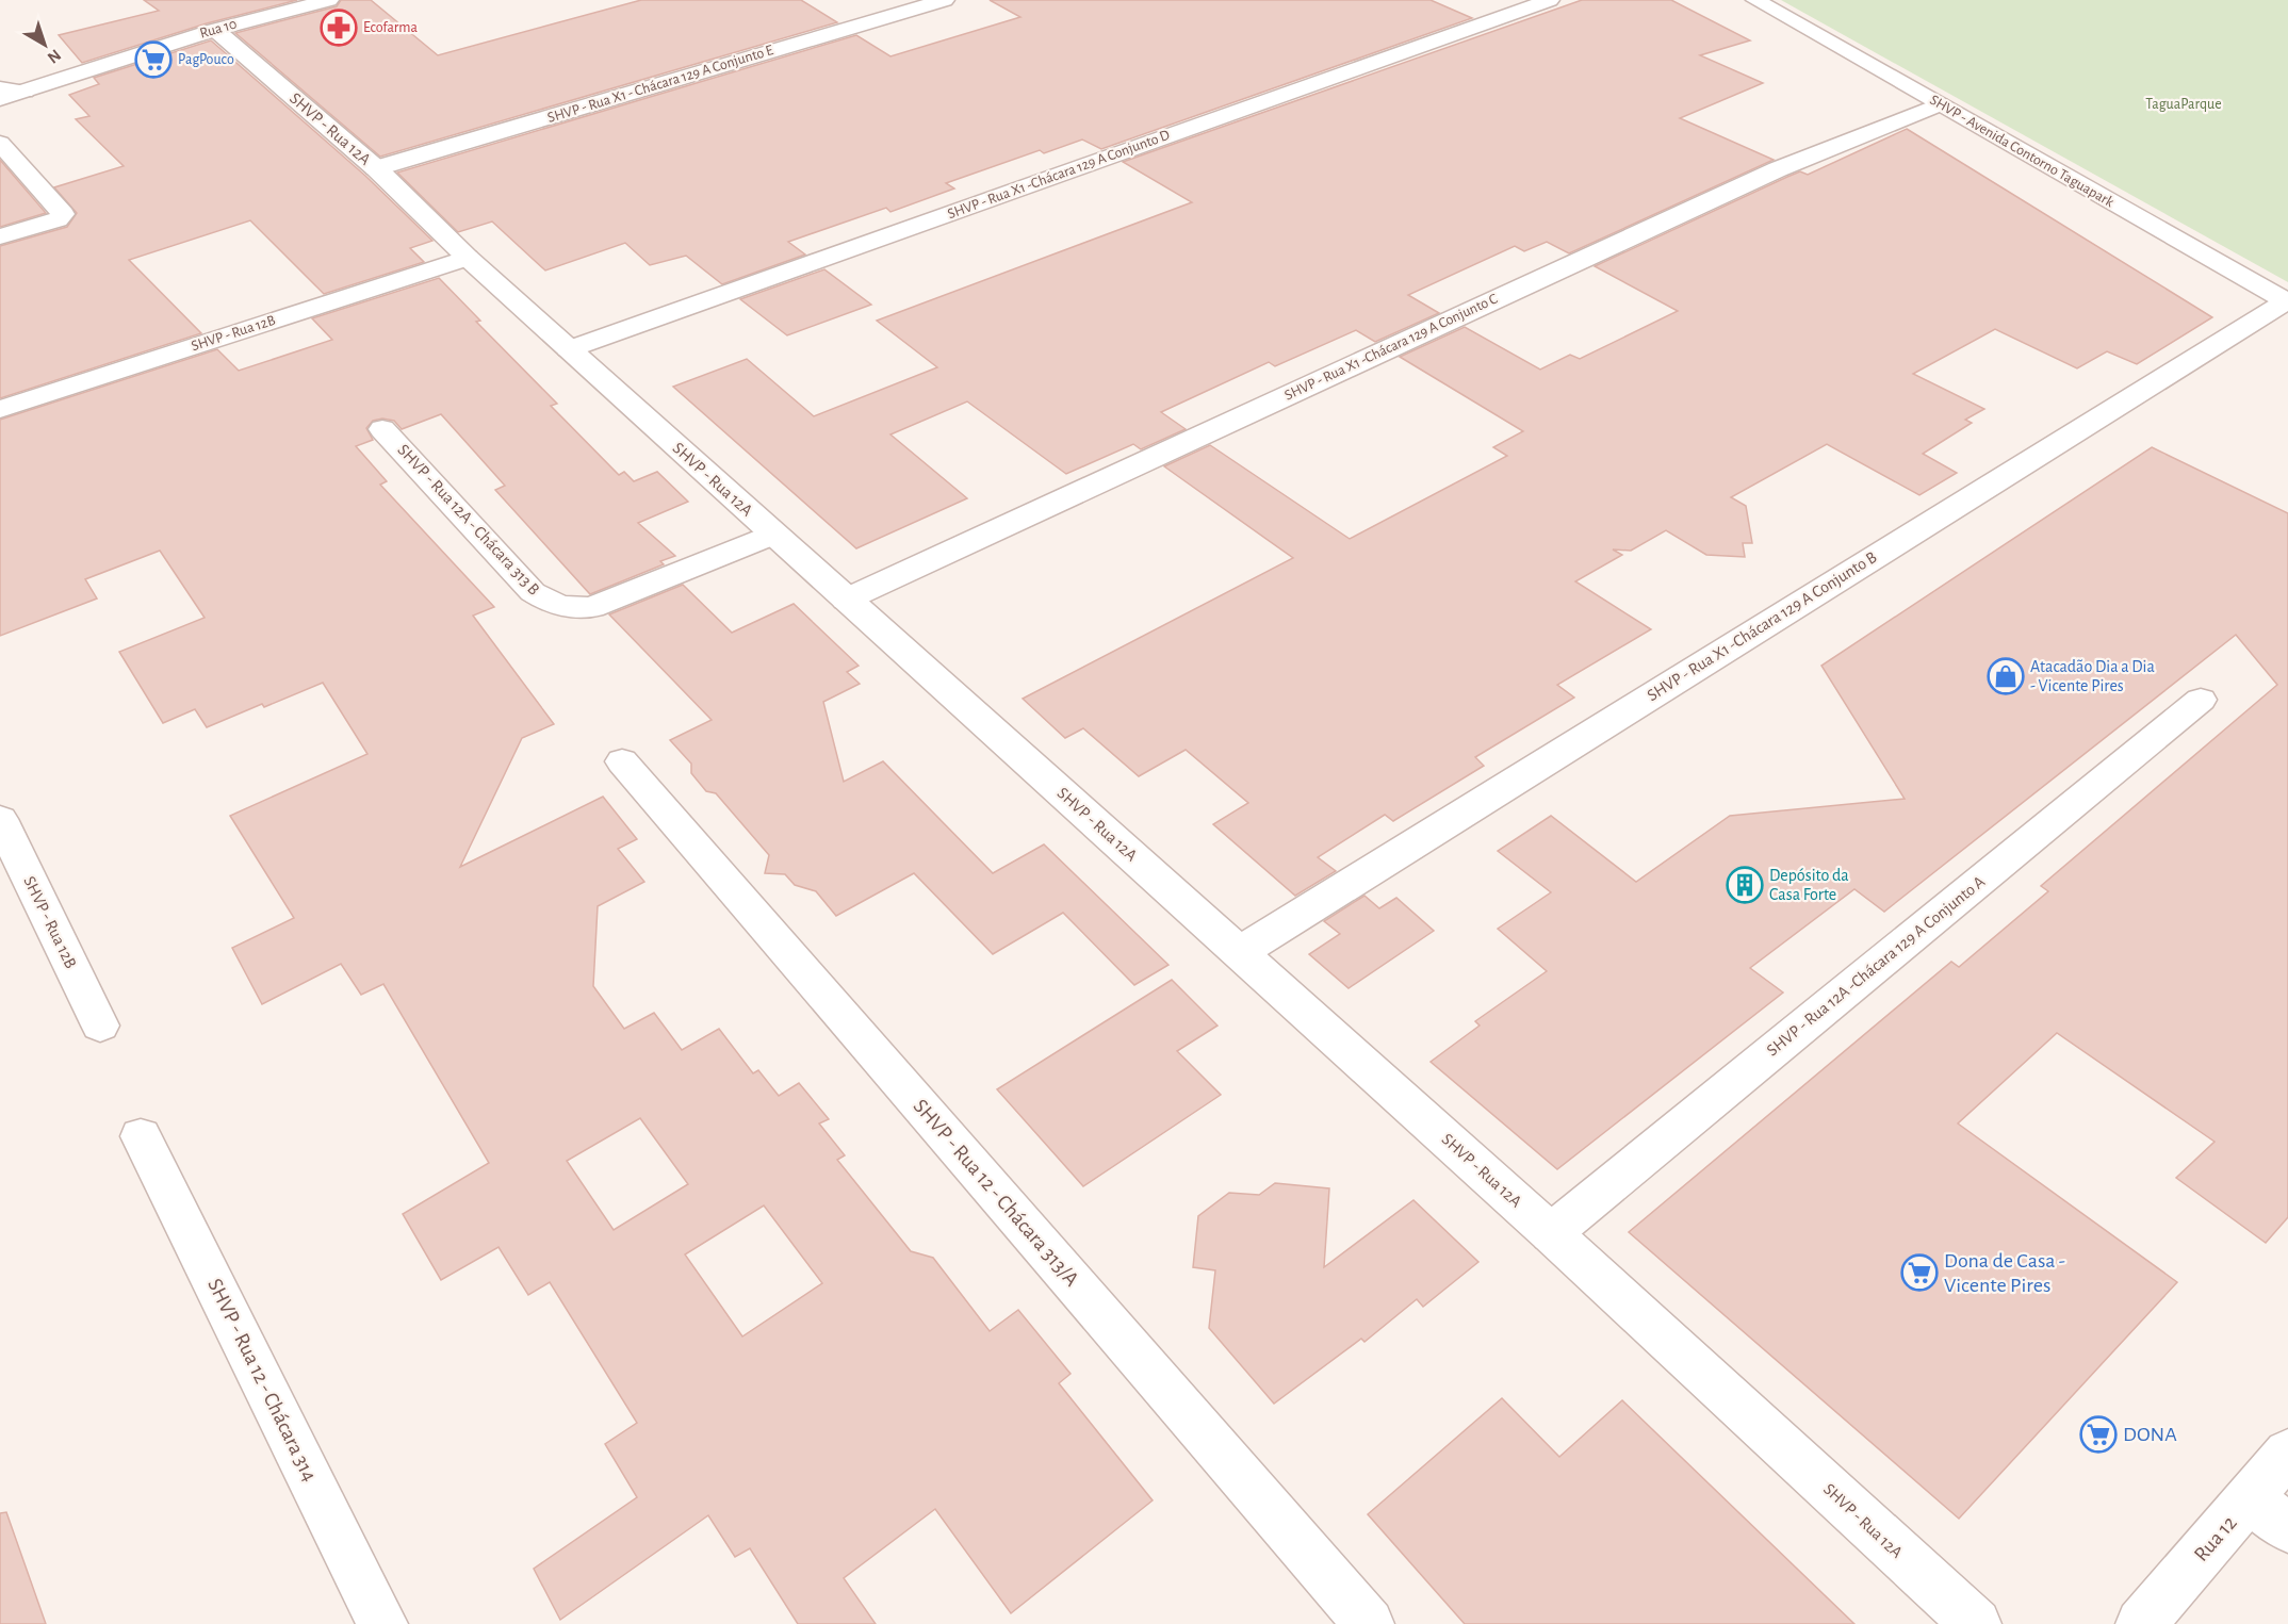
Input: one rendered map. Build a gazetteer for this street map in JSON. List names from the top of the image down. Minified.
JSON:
{"streets":{"street":["Rua 10","SHVP - Rua X1 - Chácara 129 A Conjunto E","SHVP - Rua 12A","SHVP - Avenida Contorno Taguapark","SHVP - Rua X1 -Chácara 129 A Conjunto D","SHVP - Rua 12B","SHVP - Rua X1 -Chácara 129 A Conjunto C","SHVP - Rua 12A - Chácara 313 B","SHVP - Rua X1 -Chácara 129 A Conjunto B","SHVP - Rua 12A -Chácara 129 A Conjunto A","SHVP - Rua 12 - Chácara 313/A","SHVP - Rua 12 - Chácara 314","Rua 12"]},"crossings":[["Rua 10","SHVP - Rua 12A"],["SHVP - Rua X1 - Chácara 129 A Conjunto E","SHVP - Rua 12A"],["SHVP - Rua 12A","SHVP - Rua X1 -Chácara 129 A Conjunto D"],["SHVP - Rua 12A","SHVP - Rua 12B"],["SHVP - Rua 12A","SHVP - Rua X1 -Chácara 129 A Conjunto C"],["SHVP - Rua 12A","SHVP - Rua 12A - Chácara 313 B"],["SHVP - Rua 12A","SHVP - Rua X1 -Chácara 129 A Conjunto B"],["SHVP - Rua 12A","SHVP - Rua 12A -Chácara 129 A Conjunto A"],["SHVP - Avenida Contorno Taguapark","SHVP - Rua X1 -Chácara 129 A Conjunto C"],["SHVP - Avenida Contorno Taguapark","SHVP - Rua X1 -Chácara 129 A Conjunto B"]],"parks":["TaguaParque"],"places":{"pharmacy":["Ecofarma"],"supermarket":["PagPouco","Dona de Casa - Vicente Pires","DONA"],"shop":["Atacadão Dia a Dia - Vicente Pires"],"building":["Depósito da Casa Forte"]},"north":"bottom right"}
